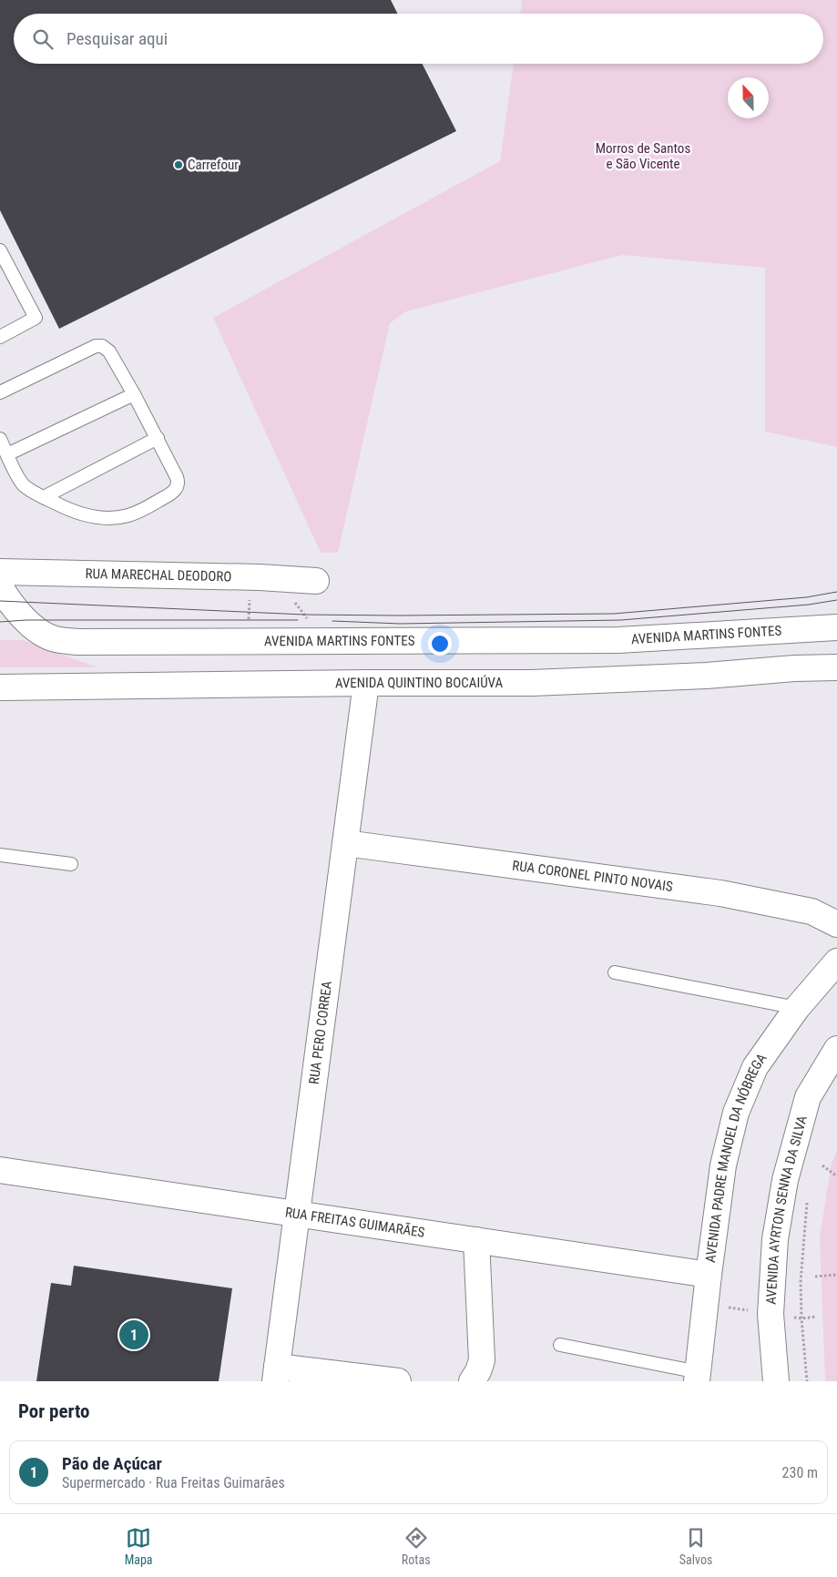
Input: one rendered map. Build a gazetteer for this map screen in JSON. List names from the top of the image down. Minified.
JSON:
{"streets":{"street":["RUA MARECHAL DEODORO","AVENIDA MARTINS FONTES","AVENIDA QUINTINO BOCAIÚVA","RUA CORONEL PINTO NOVAIS","RUA PERO CORREA","AVENIDA PADRE MANOEL DA NÓBREGA","AVENIDA AYRTON SENNA DA SILVA","RUA FREITAS GUIMARÃES"]},"crossings":[["AVENIDA QUINTINO BOCAIÚVA","RUA PERO CORREA"],["RUA CORONEL PINTO NOVAIS","RUA PERO CORREA"],["RUA PERO CORREA","RUA FREITAS GUIMARÃES"],["AVENIDA PADRE MANOEL DA NÓBREGA","RUA FREITAS GUIMARÃES"]],"parks":["Morros de Santos e São Vicente"],"places":["Carrefour"],"north":"top","page":{"search":"Pesquisar aqui","pins":"1","heading":"Por perto","list":[{"mark":"1","name":"Pão de Açúcar","note":"Supermercado · Rua Freitas Guimarães","value":"230 m"}],"nav":["Mapa","Rotas","Salvos"]}}
